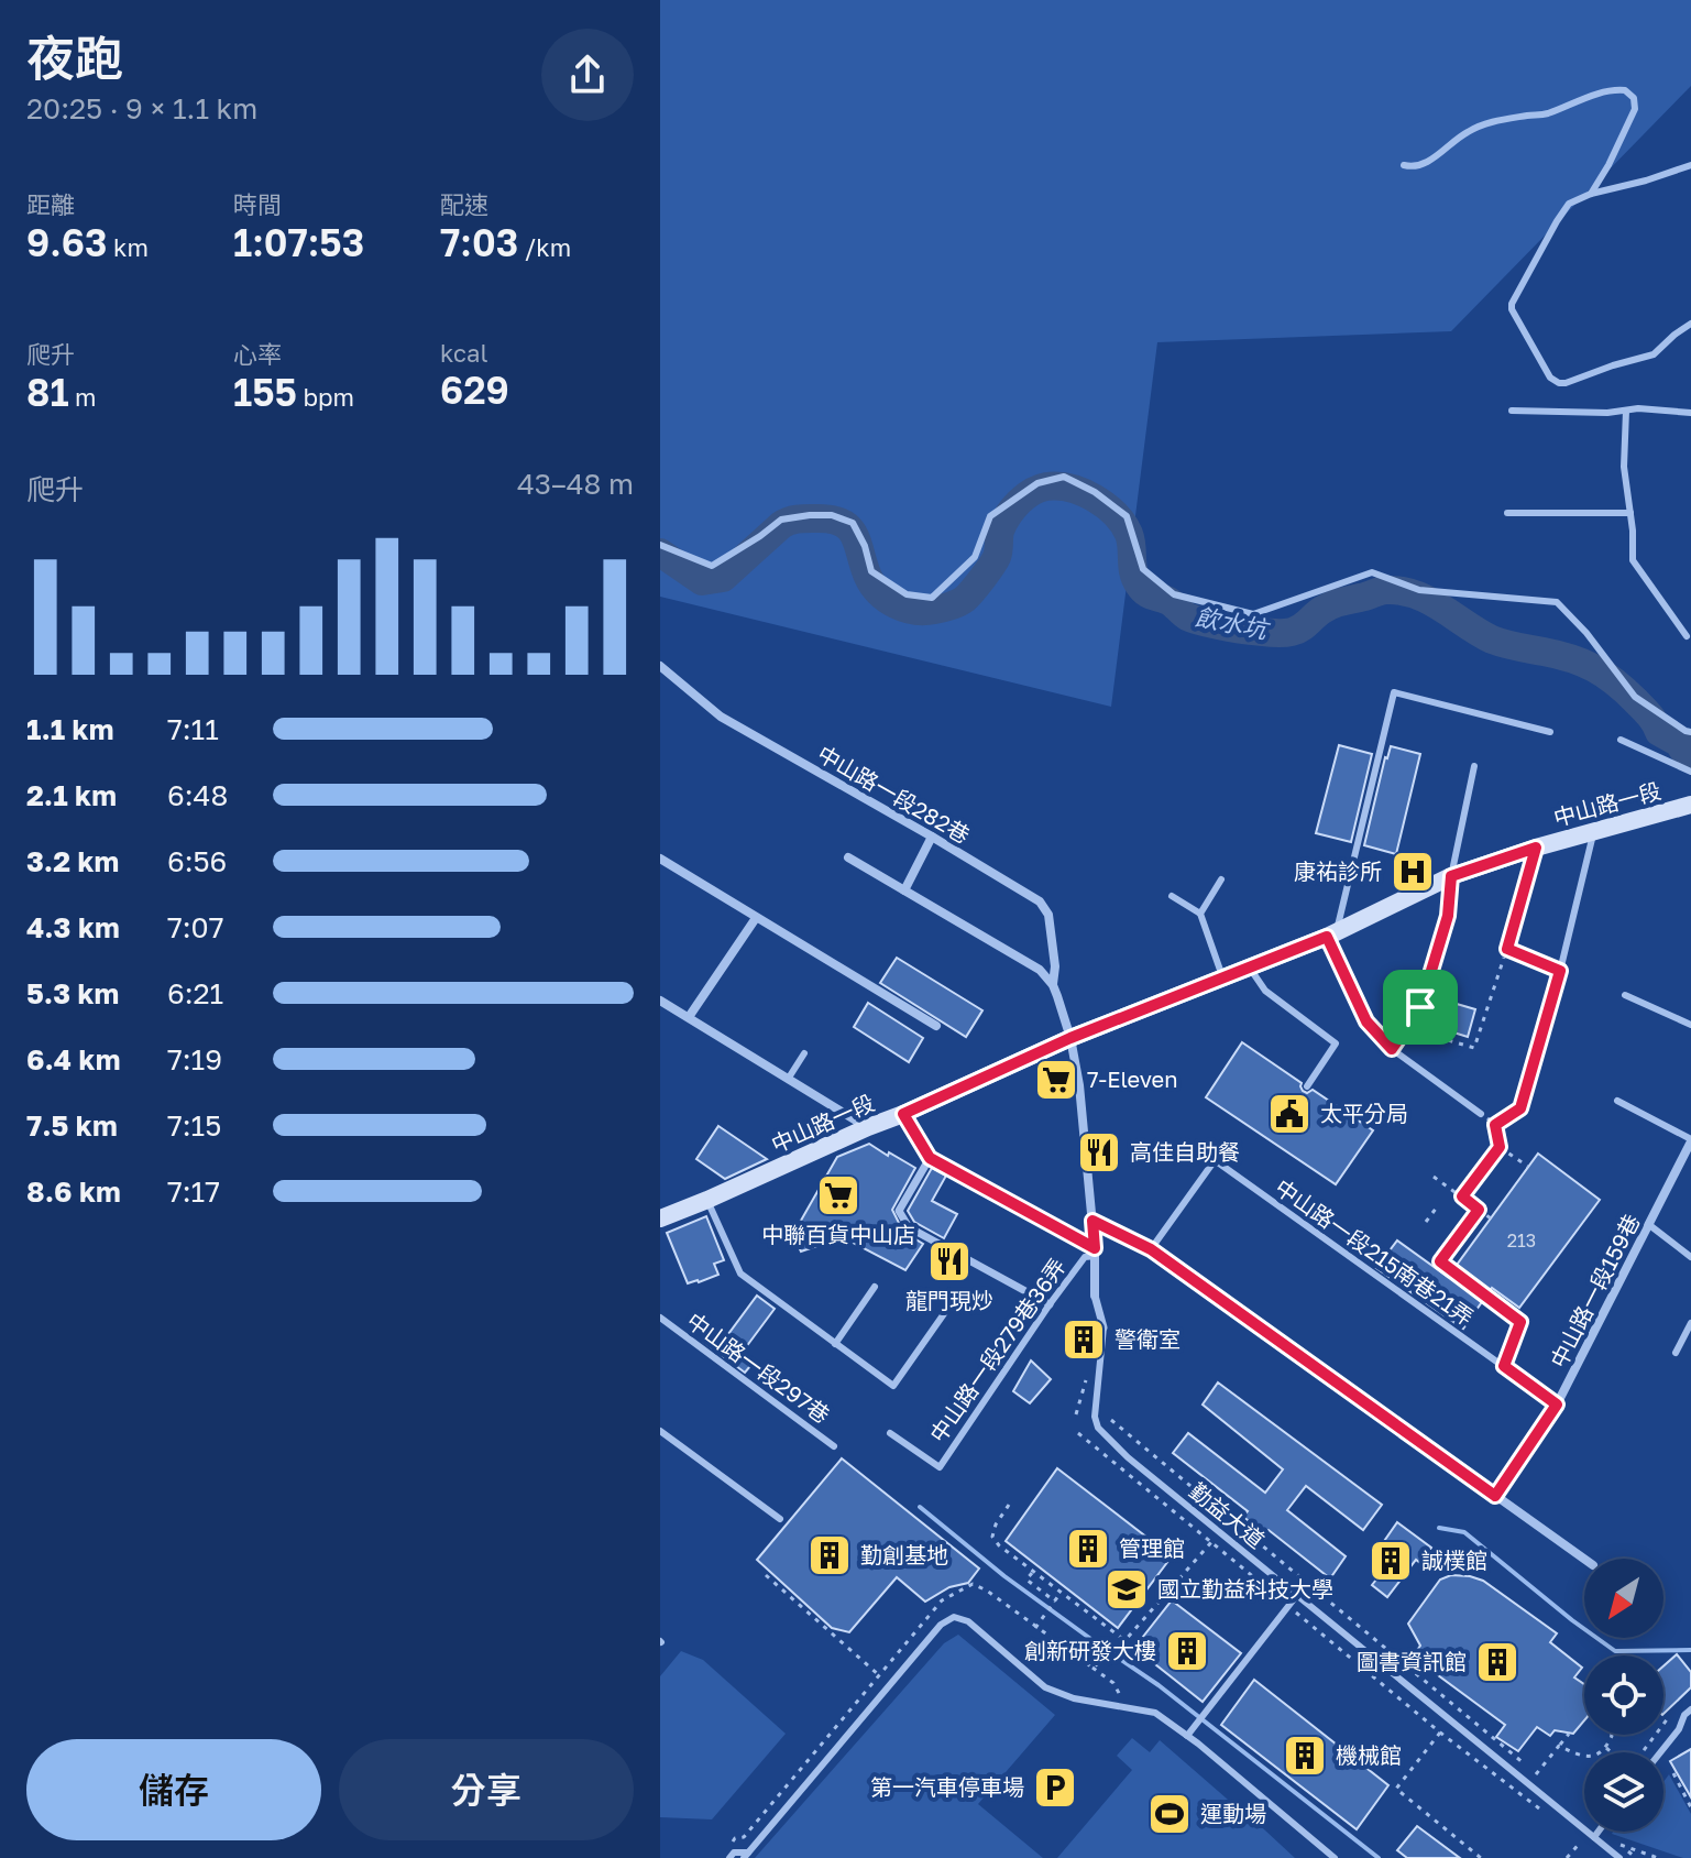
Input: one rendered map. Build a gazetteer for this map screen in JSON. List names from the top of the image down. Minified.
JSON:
{"streets":{"main road":["中山路一段"],"street":["中山路一段282巷","中山路一段159巷"],"lane":["中山路一段215南巷21弄","中山路一段279巷36弄","中山路一段297巷","勤益大道"]},"crossings":[["中山路一段282巷","中山路一段"],["中山路一段282巷","中山路一段279巷36弄"],["中山路一段215南巷21弄","中山路一段159巷"]],"water":["飲水坑"],"places":{"hospital":["康祐診所"],"supermarket":["7-Eleven","中聯百貨中山店"],"public building":["太平分局"],"restaurant":["高佳自助餐","龍門現炒"],"building":["警衛室","管理館","勤創基地","誠樸館","創新研發大樓","圖書資訊館","機械館"],"school or university":["國立勤益科技大學"],"parking":["第一汽車停車場"],"sports":["運動場"]},"house_numbers":["213"],"north":"bottom left","page":{"heading":["夜跑","20:25 · 9 × 1.1 km"],"stats":[["距離","9.63 km"],["時間","1:07:53"],["配速","7:03 /km"],["爬升","81 m"],["心率","155 bpm"],["kcal","629"]],"chart":["爬升","43–48 m"],"list":[{"name":"1.1 km","note":"7:11"},{"name":"2.1 km","note":"6:48"},{"name":"3.2 km","note":"6:56"},{"name":"4.3 km","note":"7:07"},{"name":"5.3 km","note":"6:21"},{"name":"6.4 km","note":"7:19"},{"name":"7.5 km","note":"7:15"},{"name":"8.6 km","note":"7:17"}],"buttons":["儲存","分享"]}}
